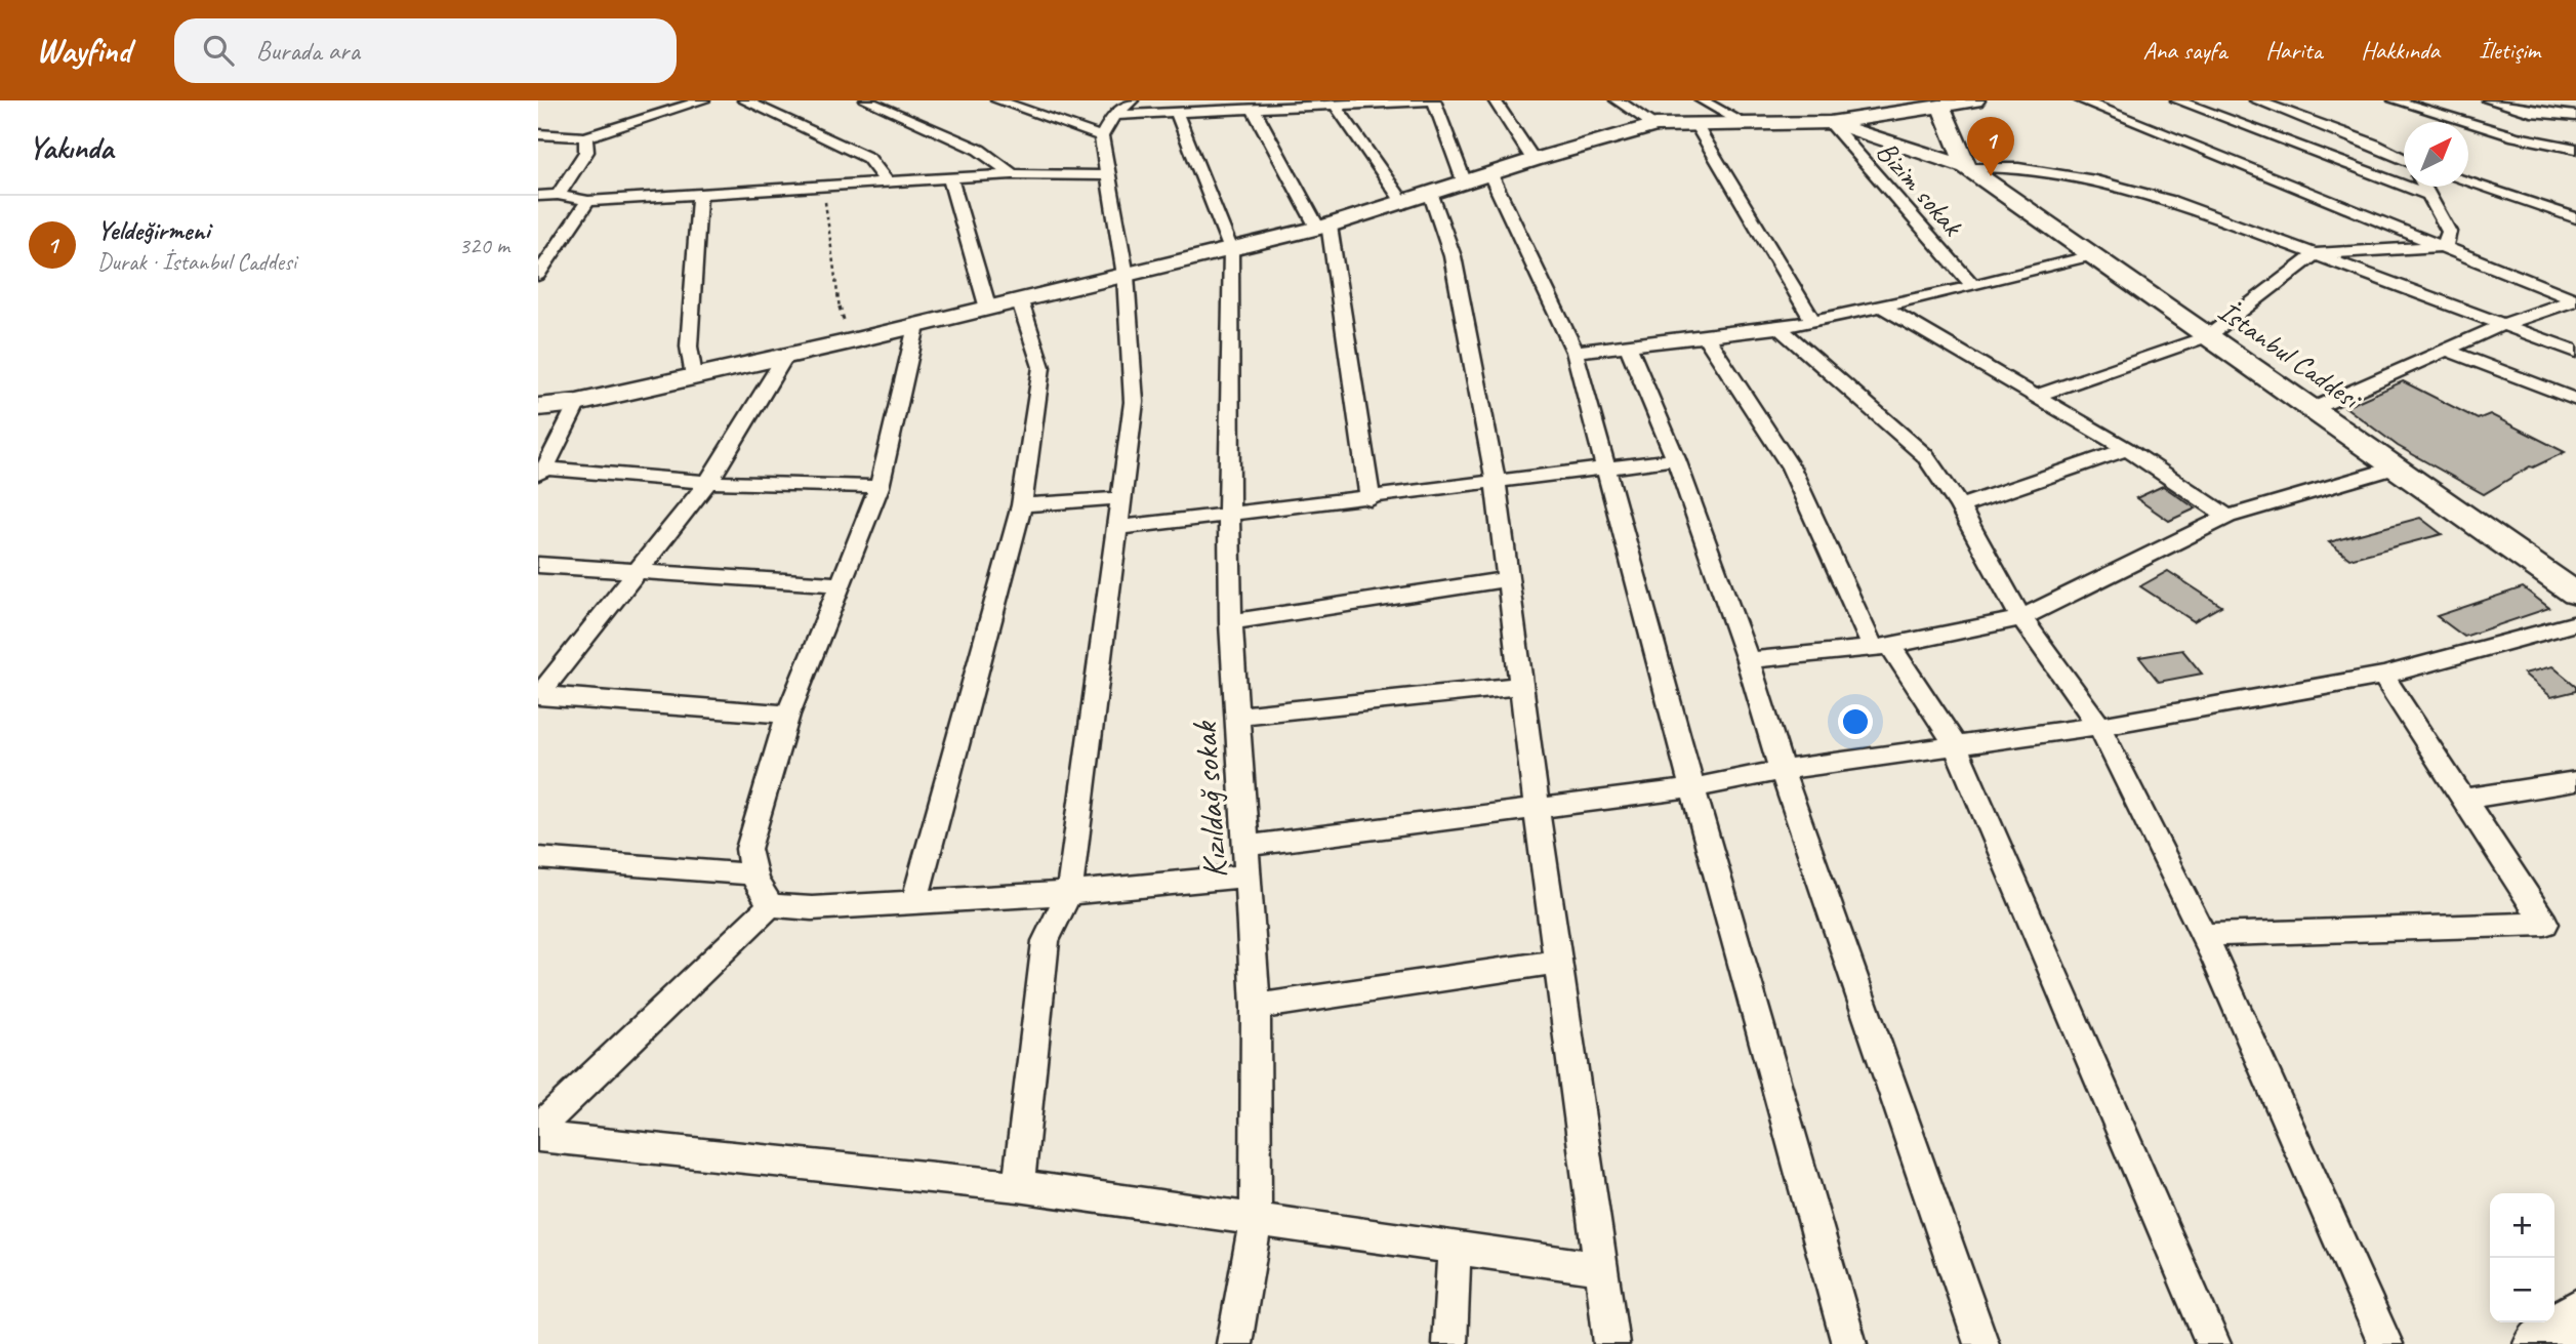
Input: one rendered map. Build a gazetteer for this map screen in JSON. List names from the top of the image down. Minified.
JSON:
{"streets":{"street":["Bizim sokak","İstanbul Caddesi","Kızıldağ sokak"]},"crossings":[["Bizim sokak","İstanbul Caddesi"]],"north":"top right","page":{"header":"Wayfind","search":"Burada ara","nav":["Ana sayfa","Harita","Hakkında","İletişim"],"heading":"Yakında","pins":"1","list":[{"mark":"1","name":"Yeldeğirmeni","note":"Durak · İstanbul Caddesi","value":"320 m"}],"map_buttons":["+","−"]}}
